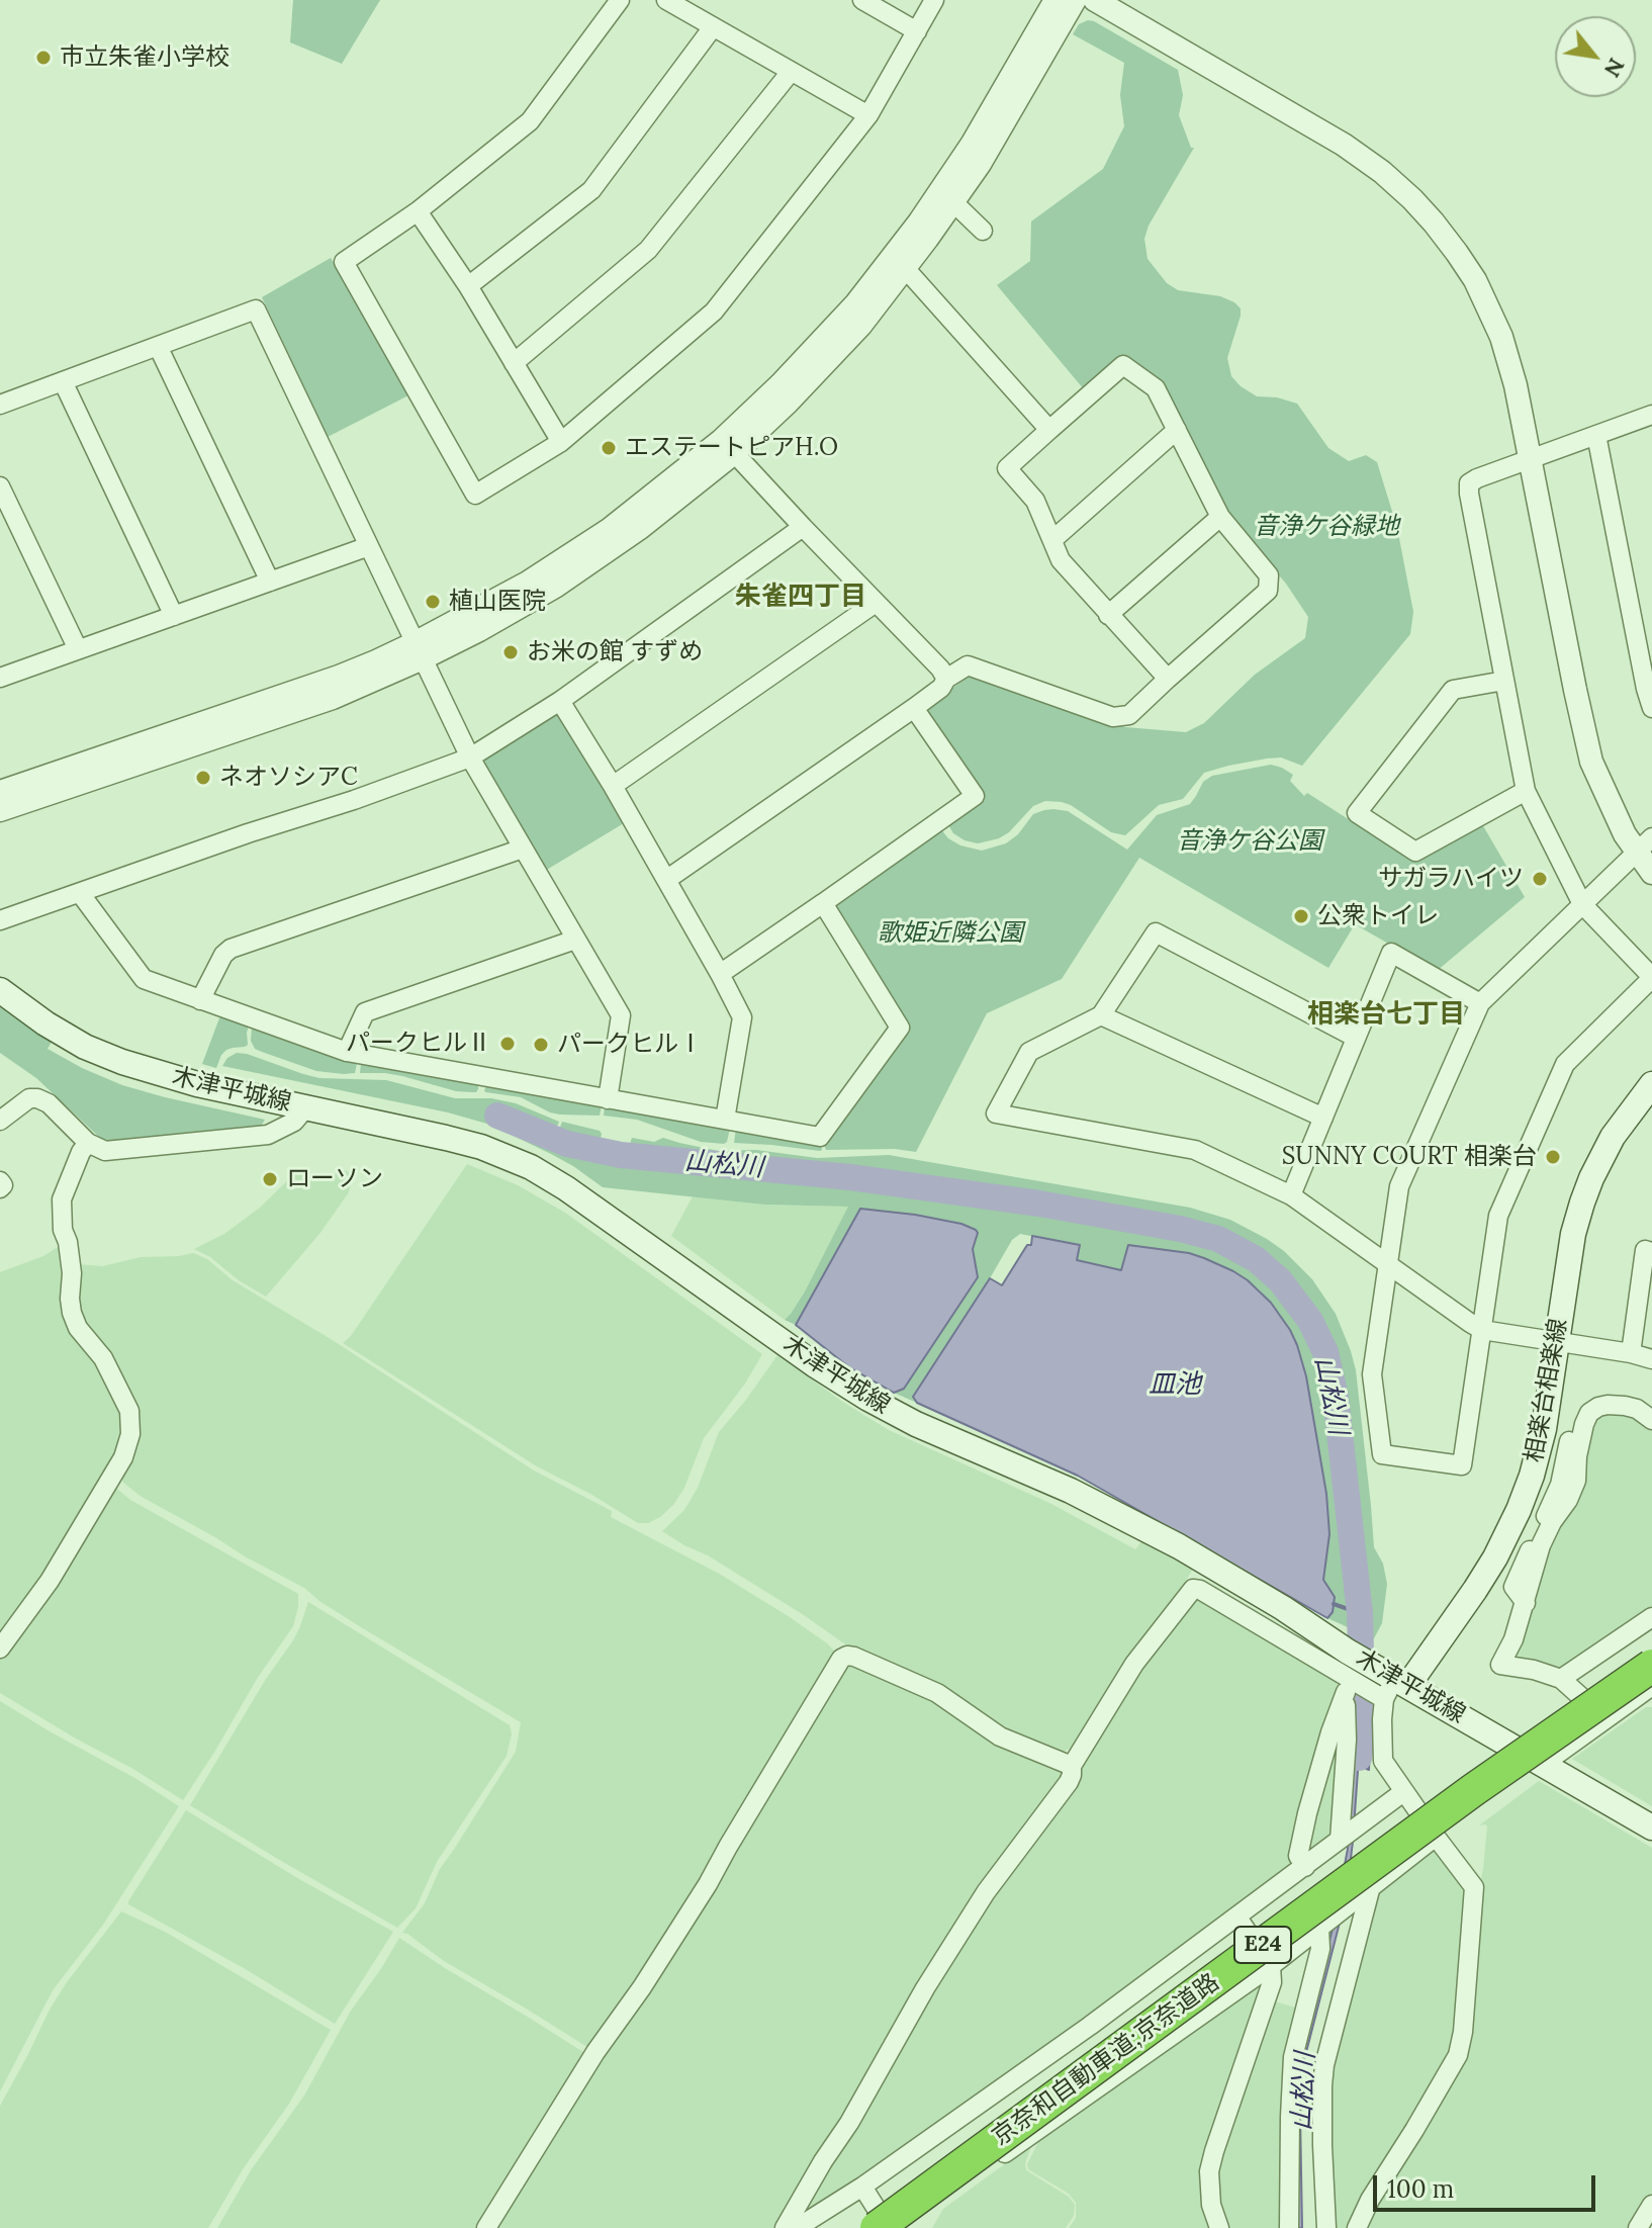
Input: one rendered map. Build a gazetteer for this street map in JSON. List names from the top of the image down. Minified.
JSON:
{"streets":{"highway":["E24","京奈和自動車道;京奈道路"],"main road":["木津平城線","相楽台相楽線"]},"crossings":[["木津平城線","相楽台相楽線"]],"districts":["朱雀四丁目","相楽台七丁目"],"water":["山松川","皿池"],"parks":["音浄ケ谷緑地","音浄ケ谷公園","歌姫近隣公園"],"places":["市立朱雀小学校","エステートピアH.O","植山医院","お米の館 すずめ","ネオソシアC","サガラハイツ","公衆トイレ","パークヒルⅡ","パークヒルⅠ","SUNNY COURT 相楽台","ローソン"],"scale_bar":"100 m","north":"bottom right"}
